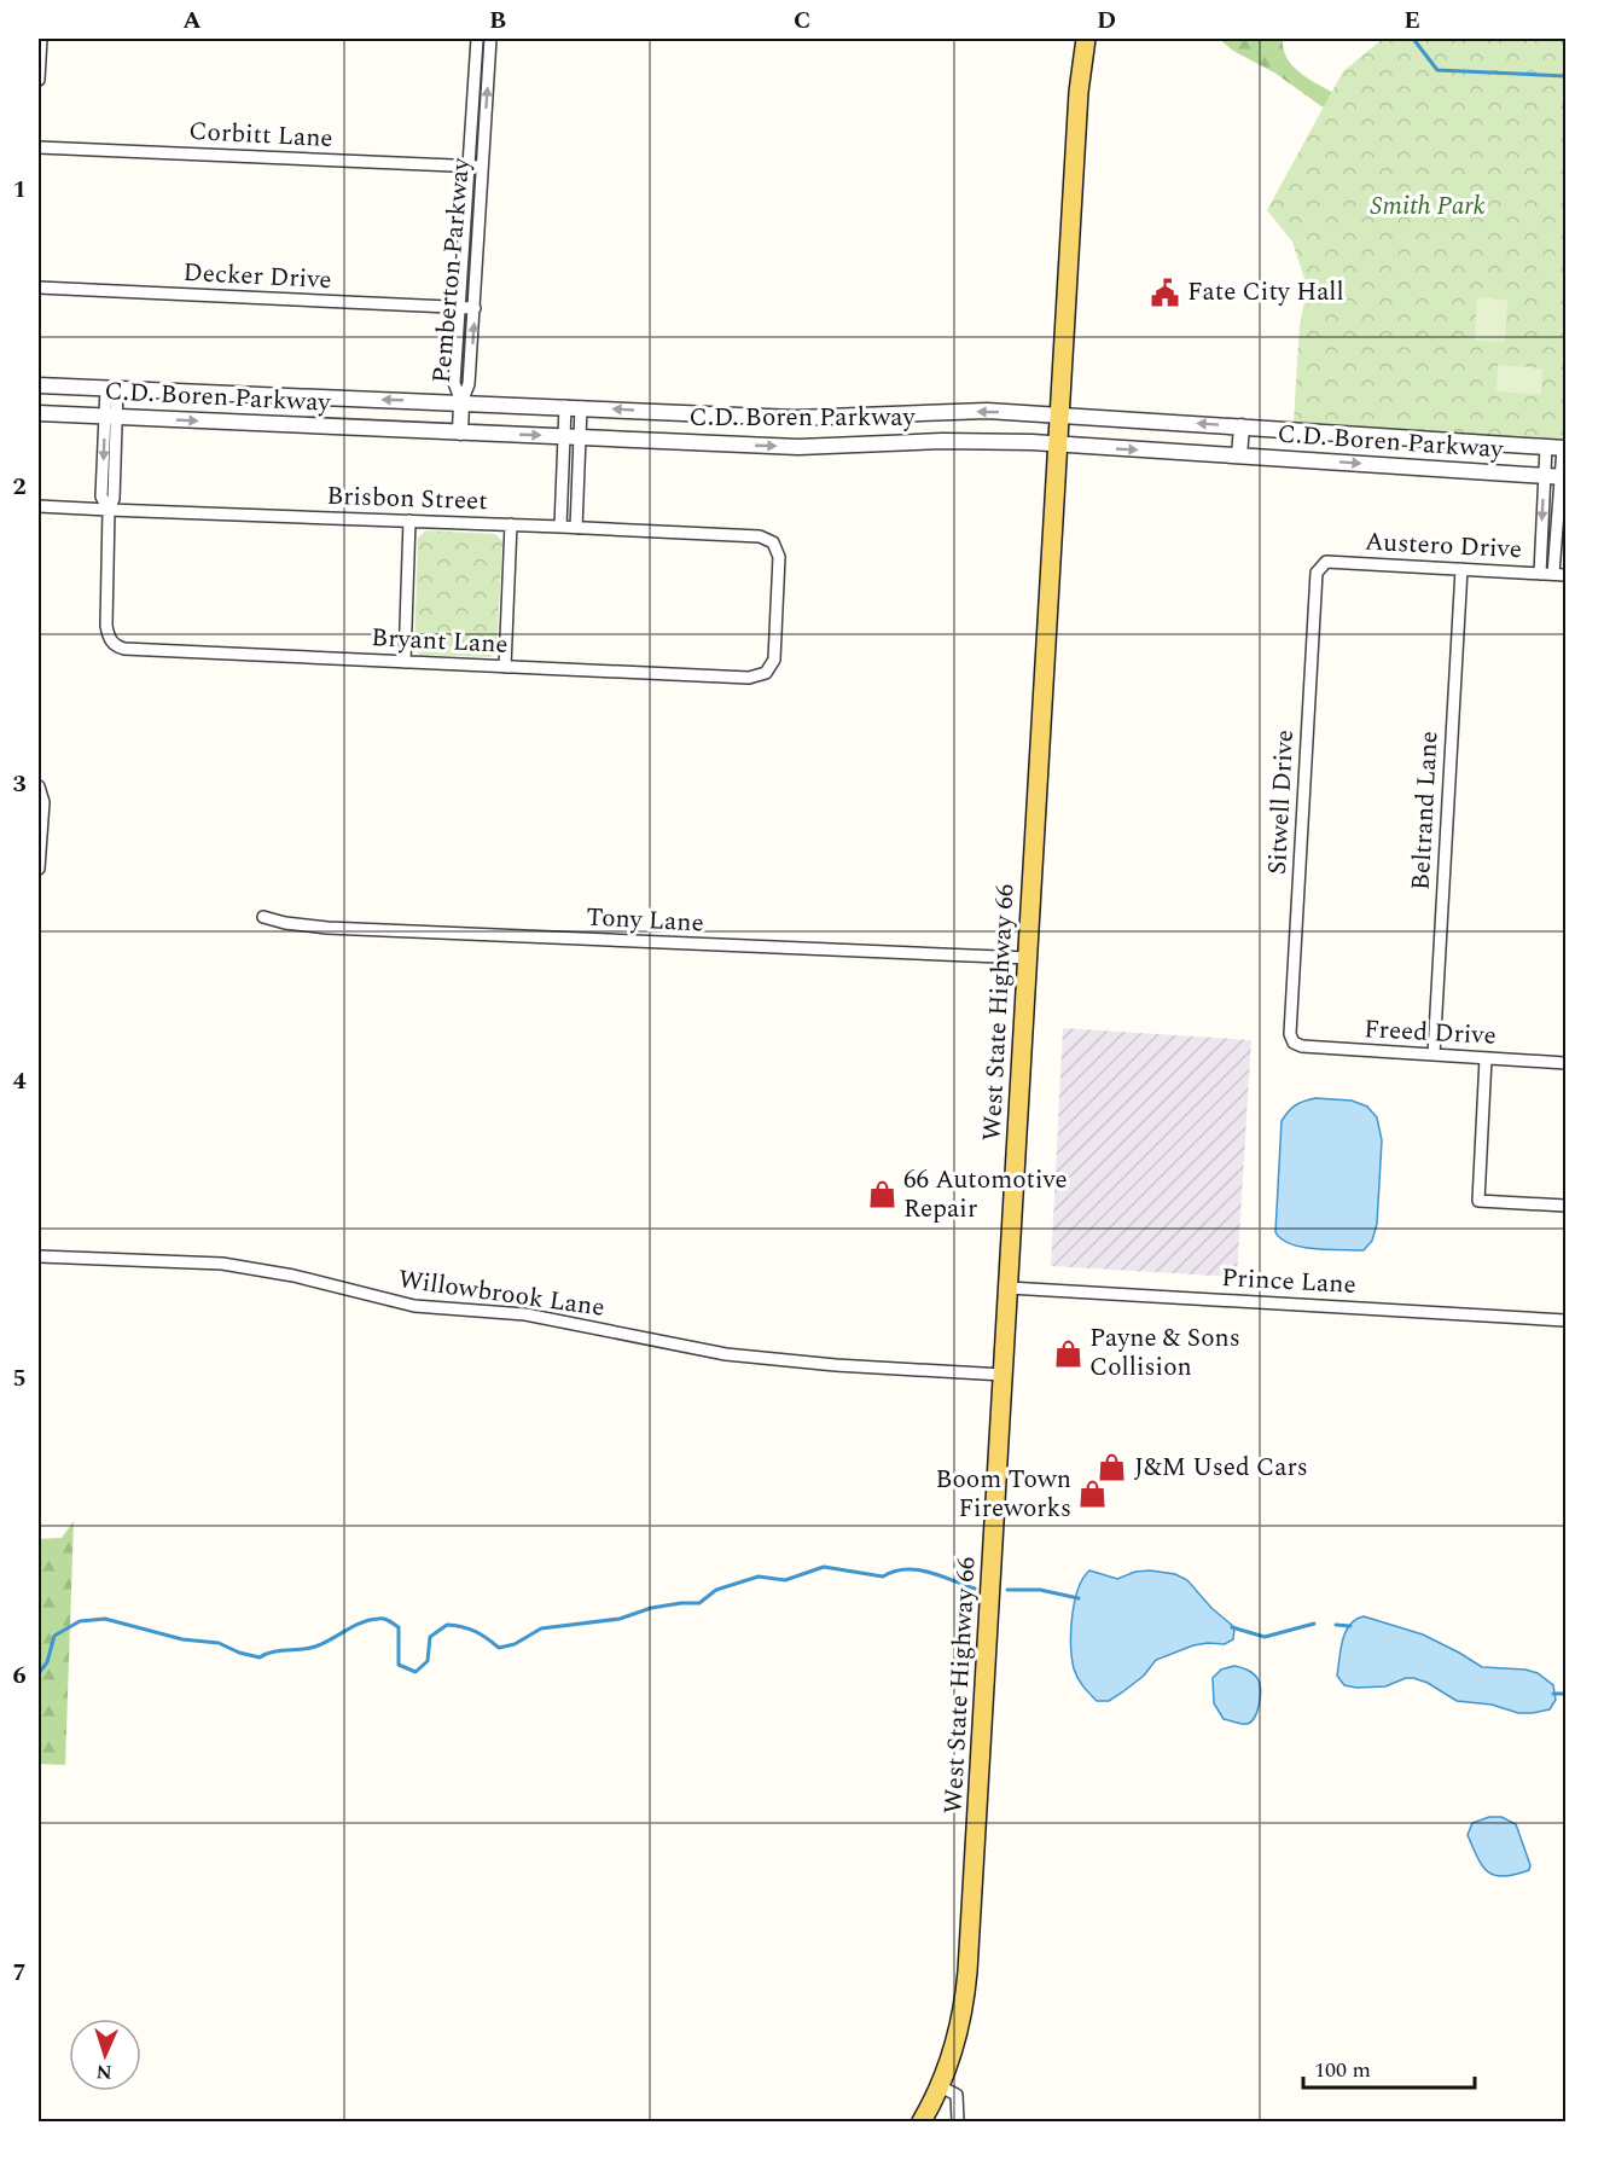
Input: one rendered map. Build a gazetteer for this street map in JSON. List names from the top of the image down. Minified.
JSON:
{"streets":{"main road":["West State Highway 66"],"street":["Corbitt Lane","Pemberton Parkway","Decker Drive","C.D. Boren Parkway","Brisbon Street","Austero Drive","Bryant Lane","Sitwell Drive","Beltrand Lane","Tony Lane","Freed Drive","Prince Lane","Willowbrook Lane"]},"crossings":[["Corbitt Lane","Pemberton Parkway"],["Pemberton Parkway","Decker Drive"],["Pemberton Parkway","C.D. Boren Parkway"],["C.D. Boren Parkway","West State Highway 66"],["Brisbon Street","Bryant Lane"],["Austero Drive","Sitwell Drive"],["Austero Drive","Beltrand Lane"],["Sitwell Drive","Freed Drive"],["Beltrand Lane","Freed Drive"],["Tony Lane","West State Highway 66"],["West State Highway 66","Prince Lane"],["West State Highway 66","Willowbrook Lane"]],"parks":["Smith Park"],"places":{"public building":["Fate City Hall"],"shop":["66 Automotive Repair","Payne & Sons Collision","J&M Used Cars","Boom Town Fireworks"]},"scale_bar":"100 m","north":"bottom","grid":{"columns":["A","B","C","D","E"],"rows":["1","2","3","4","5","6","7"]}}
